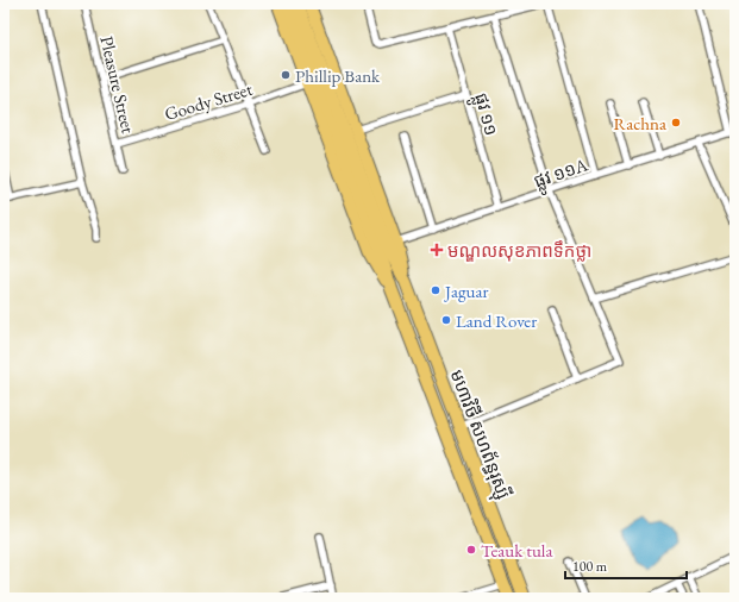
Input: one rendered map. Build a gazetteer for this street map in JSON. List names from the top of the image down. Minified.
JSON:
{"streets":{"highway":["មហាវិថី សហព័ន្ធរុស្ស៊ី"],"street":["Pleasure Street","Goody Street","ផ្លូវ ១១","ផ្លូវ ១១A"]},"crossings":[["Pleasure Street","Goody Street"],["Goody Street","មហាវិថី សហព័ន្ធរុស្ស៊ី"],["ផ្លូវ ១១","ផ្លូវ ១១A"],["ផ្លូវ ១១A","មហាវិថី សហព័ន្ធរុស្ស៊ី"]],"places":{"other":["Phillip Bank","Rachna","Jaguar","Land Rover","Teauk tula"],"health":["មណ្ឌលសុខភាពទឹកថ្លា"]},"scale_bar":"100 m"}
